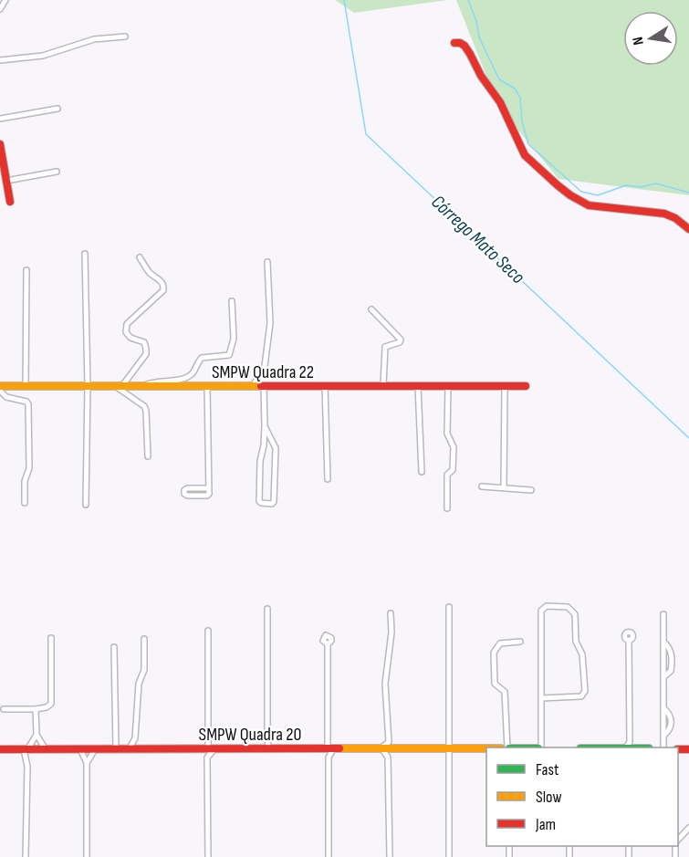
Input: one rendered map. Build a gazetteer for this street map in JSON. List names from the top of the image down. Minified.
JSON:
{"streets":{"street":["SMPW Quadra 22","SMPW Quadra 20"]},"water":["Córrego Mato Seco"],"legend":["Fast","Slow","Jam"],"north":"left"}
